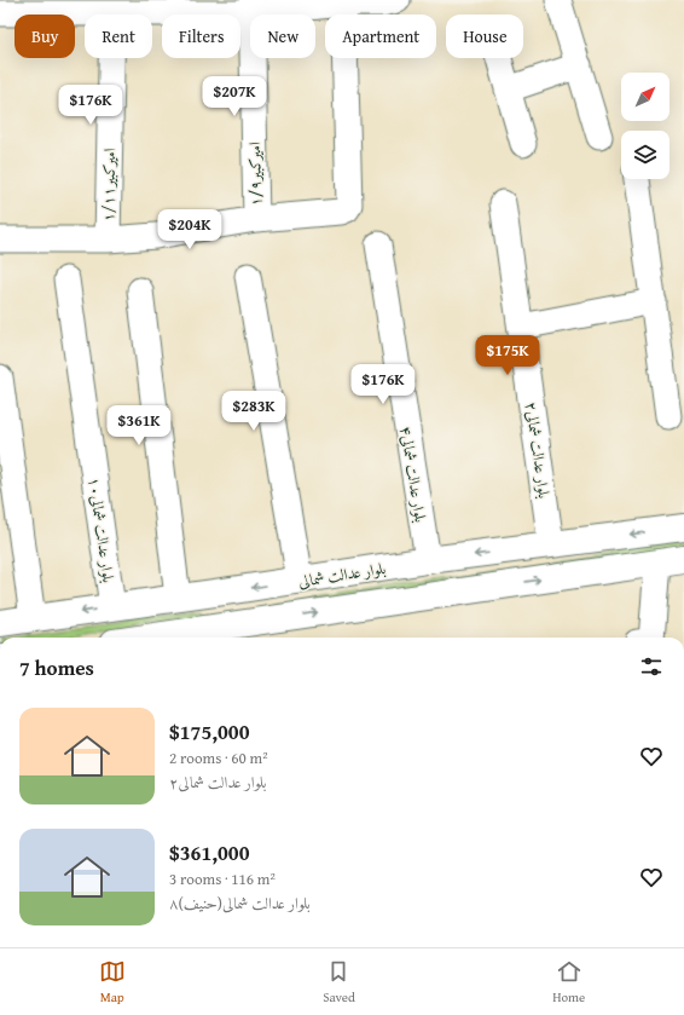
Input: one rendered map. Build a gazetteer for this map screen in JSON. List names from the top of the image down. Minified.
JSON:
{"streets":{"main road":["بلوار عدالت شمالی"],"street":["امیرکبیر۱/۹","امیرکبیر۱/۱۱","بلوار عدالت شمالی۲","بلوار عدالت شمالی۴","بلوار عدالت شمالی۱۰"]},"crossings":[["بلوار عدالت شمالی۲","بلوار عدالت شمالی"],["بلوار عدالت شمالی۴","بلوار عدالت شمالی"],["بلوار عدالت شمالی۱۰","بلوار عدالت شمالی"]],"north":"top right","page":{"chip":["Buy","Rent","Filters","New","Apartment","House"],"price":["$207K","$176K","$204K","$175K","$176K","$283K","$361K"],"heading":"7 homes","list":[{"name":"$175,000","note":"2 rooms · 60 m² · بلوار عدالت شمالی۲"},{"name":"$361,000","note":"3 rooms · 116 m² · ۸بلوار عدالت شمالی(حنیف)"}],"tabs":["Map","Saved","Home"]}}
